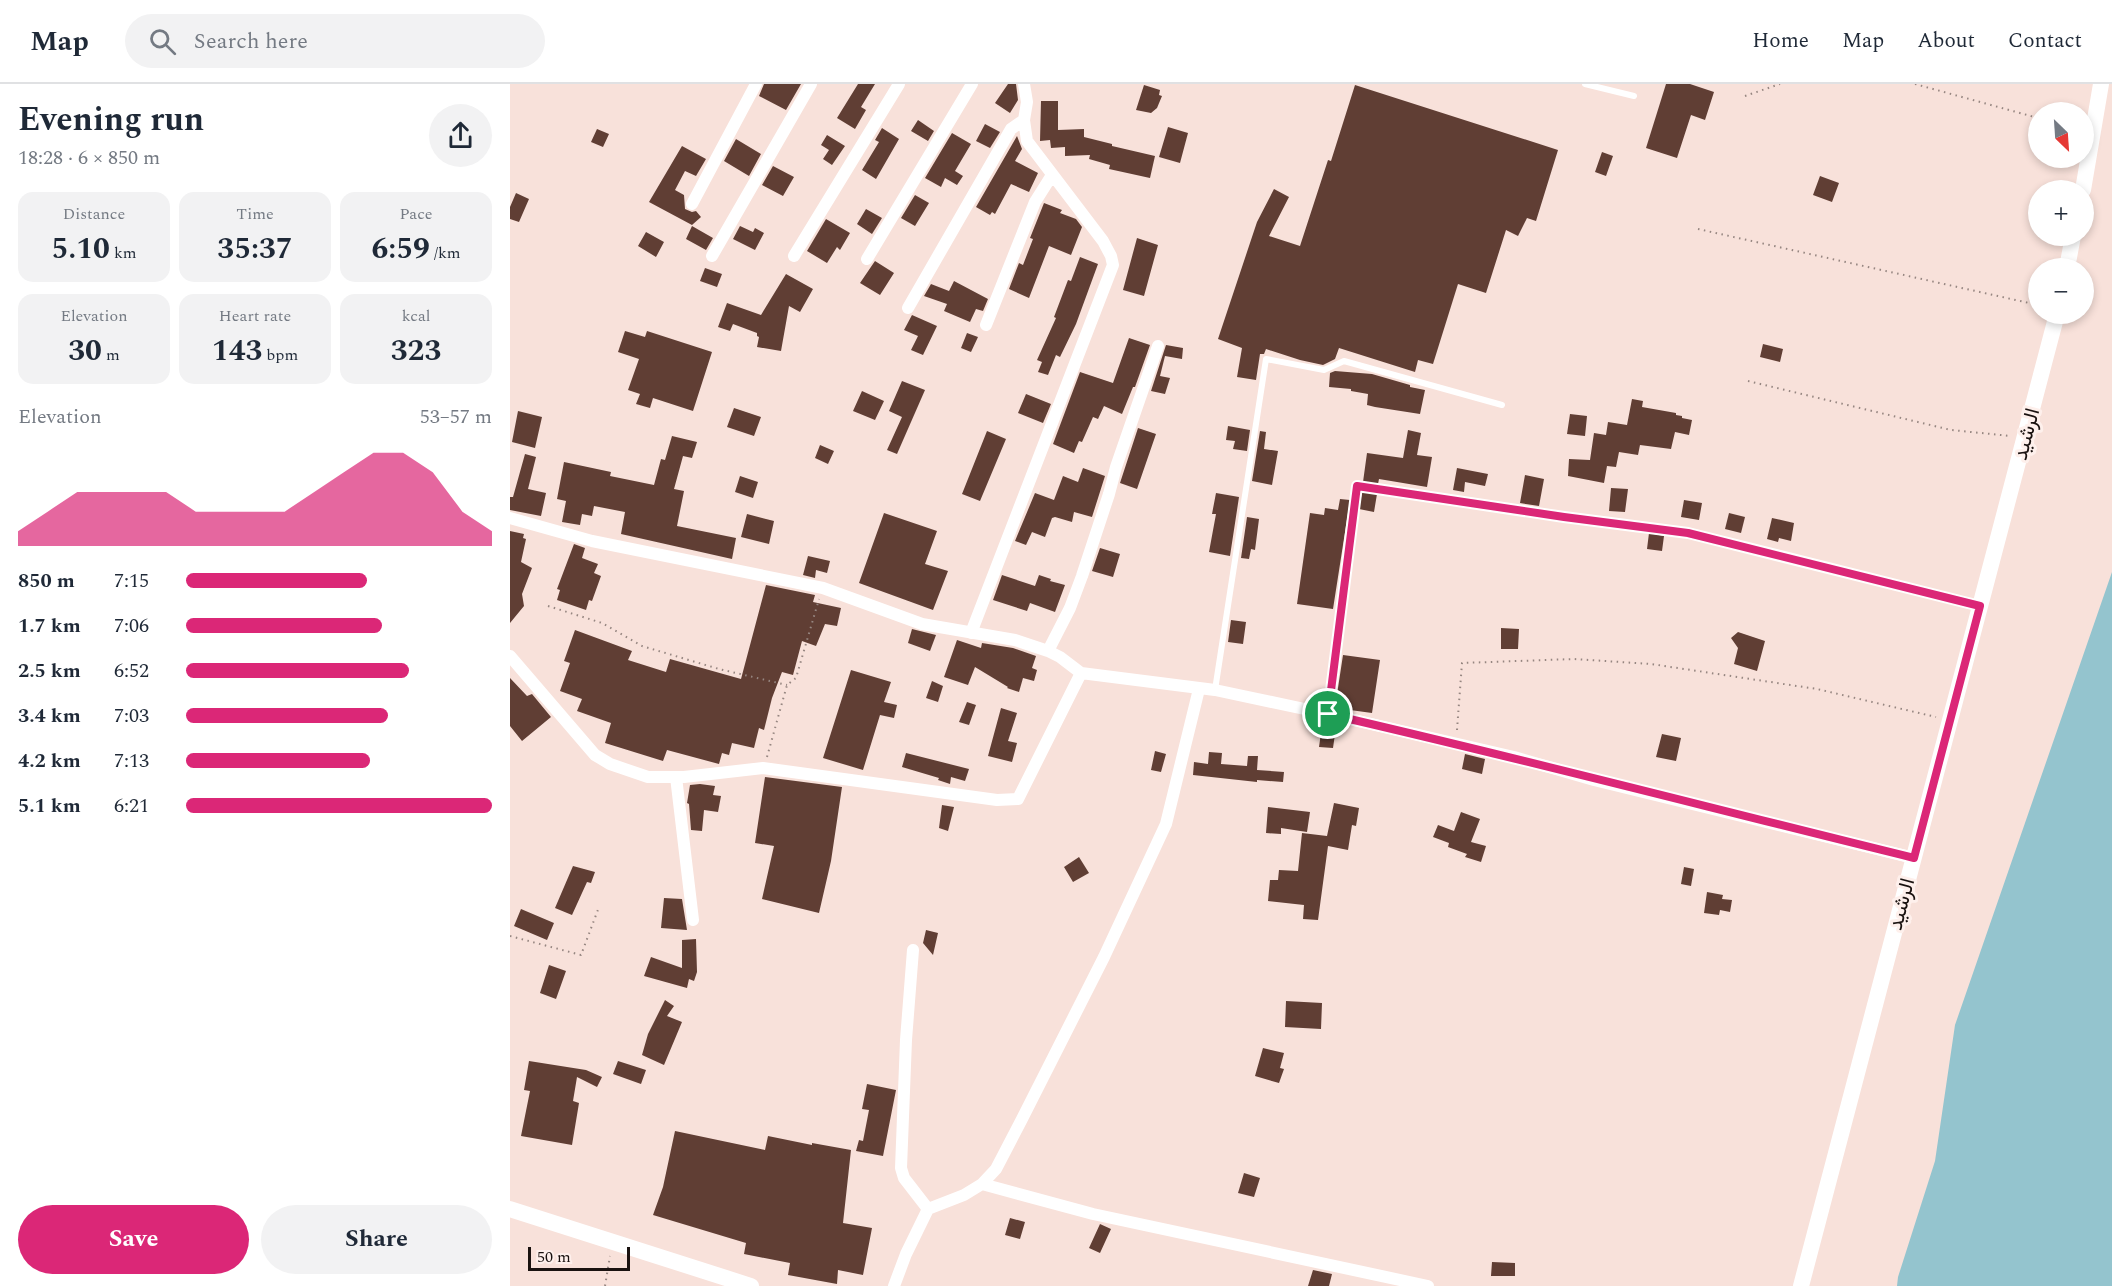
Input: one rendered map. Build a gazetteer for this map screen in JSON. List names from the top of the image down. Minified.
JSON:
{"streets":{"main road":["الرشيد"]},"scale_bar":"50 m","north":"bottom right","page":{"header":"Map","search":"Search here","nav":["Home","Map","About","Contact"],"heading":["Evening run","18:28 · 6 × 850 m"],"map_buttons":["+","−"],"stats":[["Distance","5.10 km"],["Time","35:37"],["Pace","6:59 /km"],["Elevation","30 m"],["Heart rate","143 bpm"],["kcal","323"]],"chart":["Elevation","53–57 m"],"list":[{"name":"850 m","note":"7:15"},{"name":"1.7 km","note":"7:06"},{"name":"2.5 km","note":"6:52"},{"name":"3.4 km","note":"7:03"},{"name":"4.2 km","note":"7:13"},{"name":"5.1 km","note":"6:21"}],"buttons":["Save","Share"],"scale":"50 m"}}
